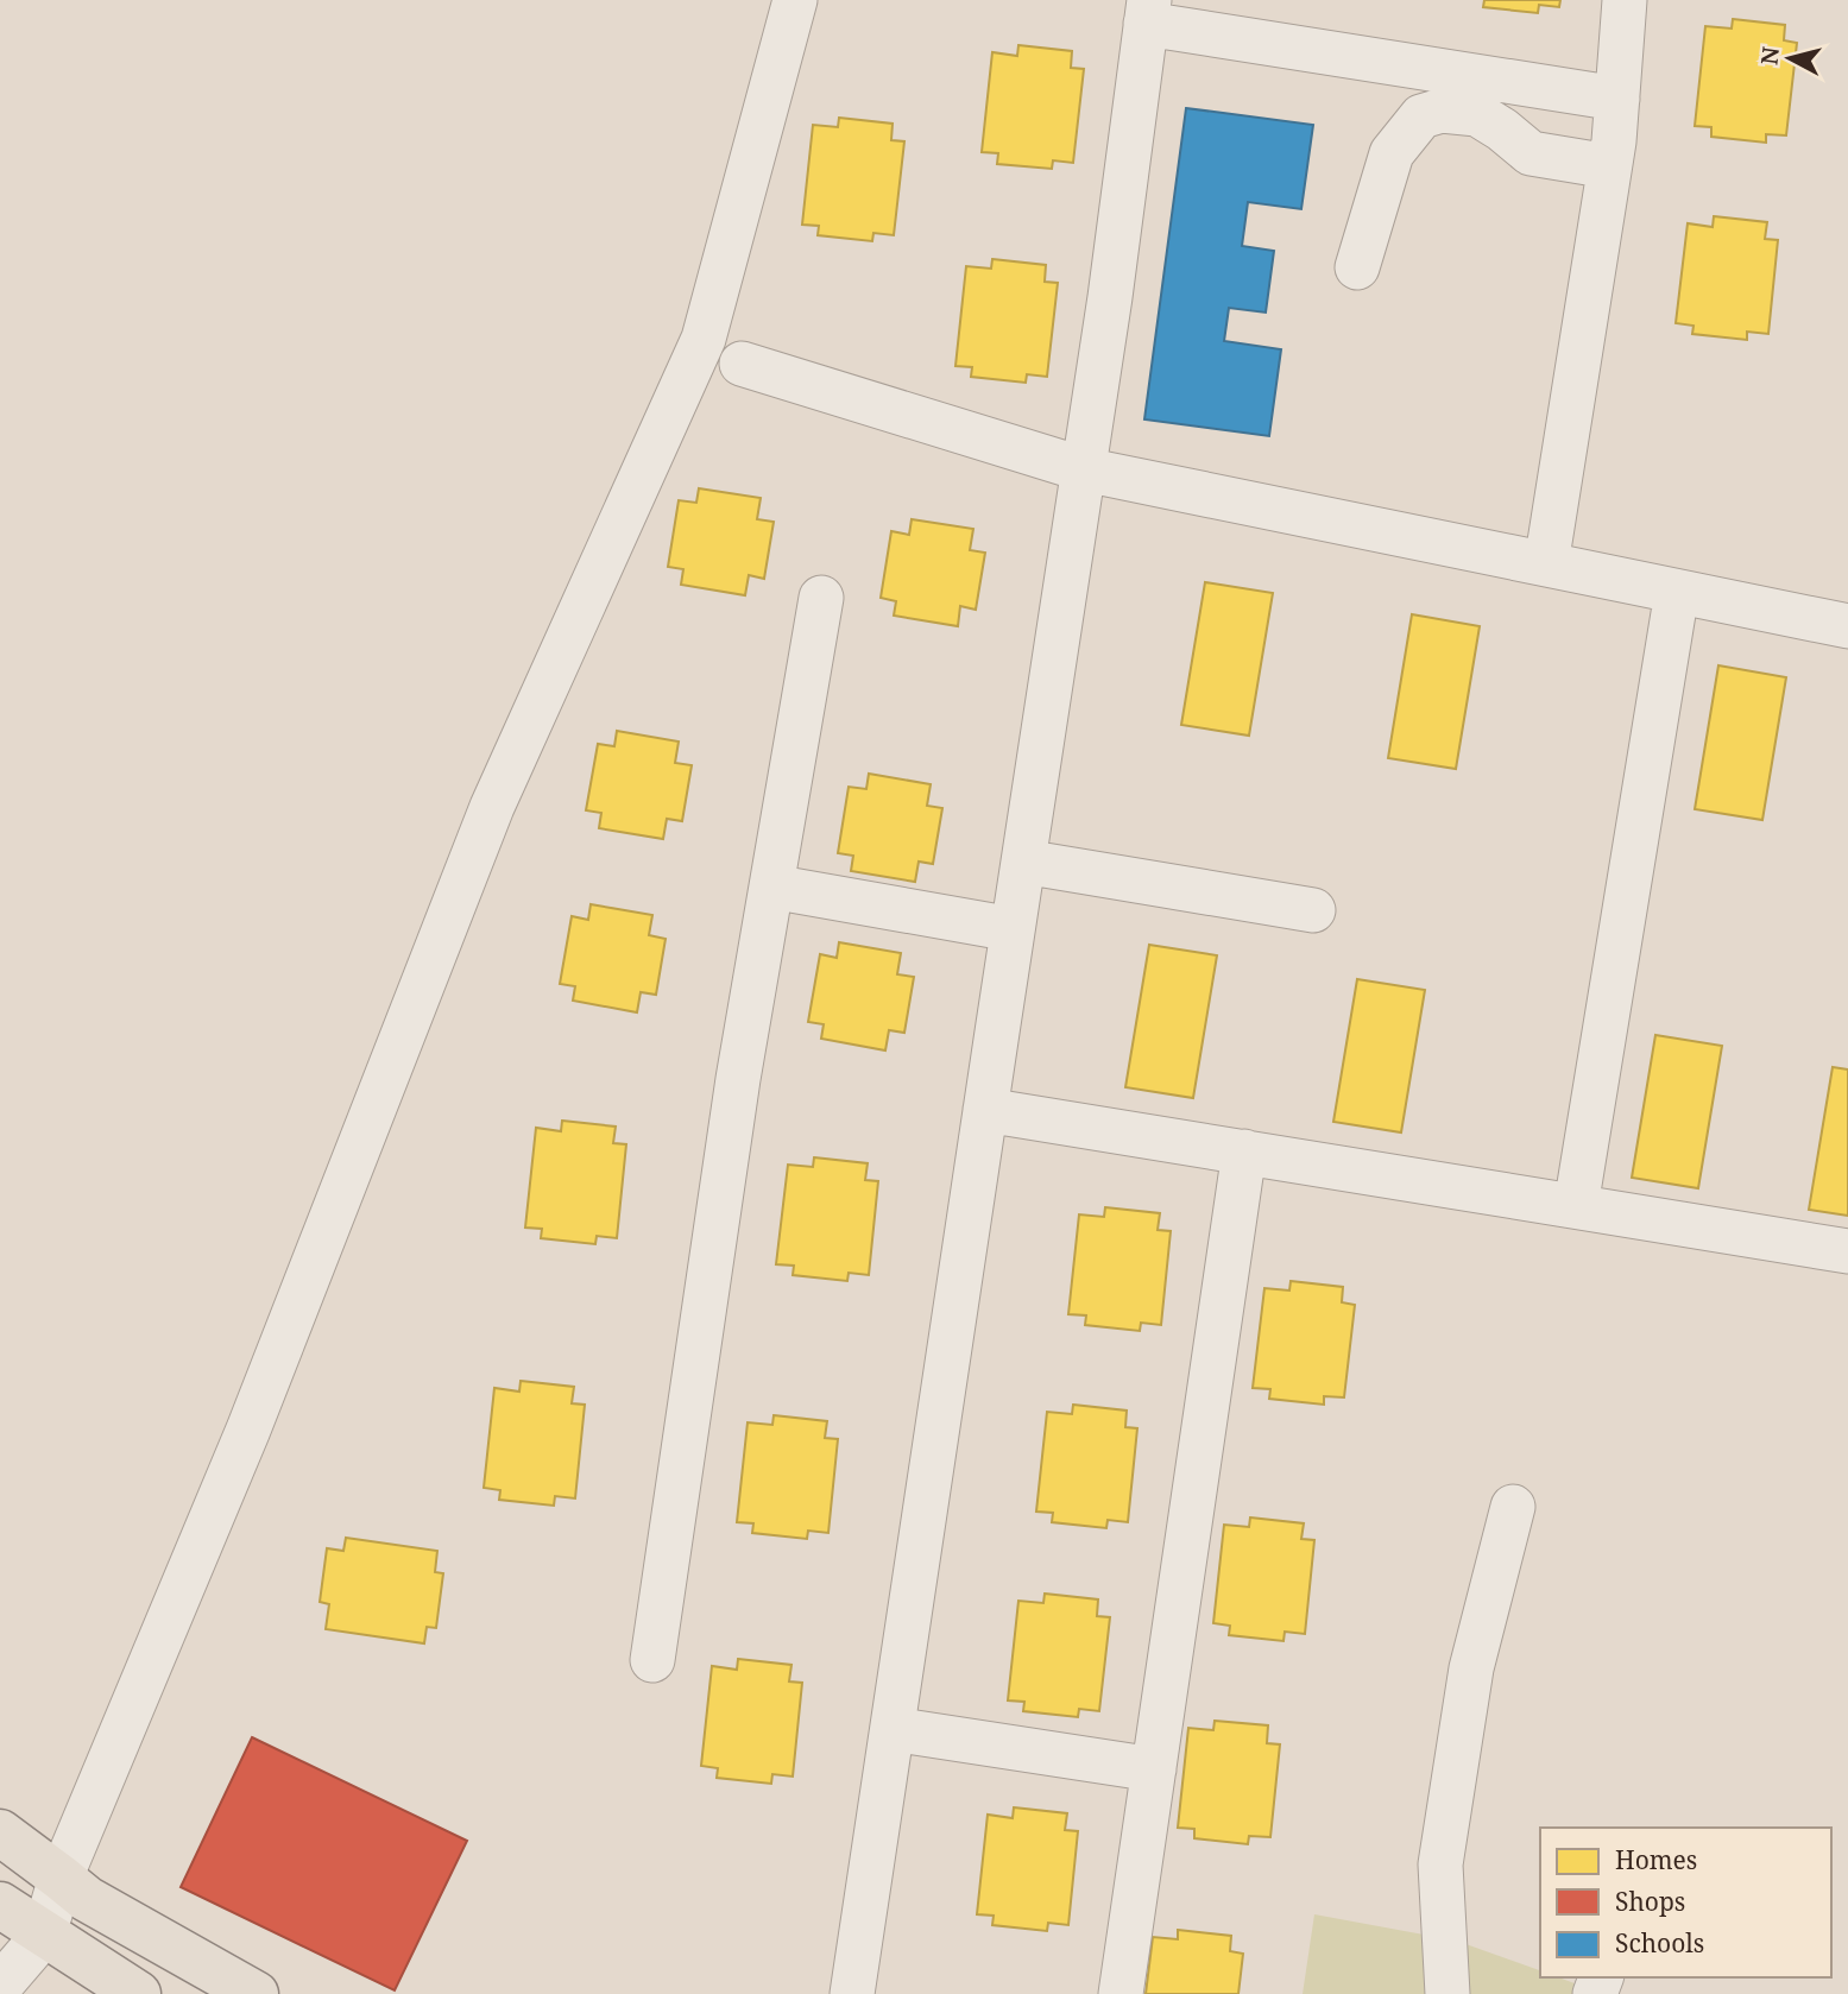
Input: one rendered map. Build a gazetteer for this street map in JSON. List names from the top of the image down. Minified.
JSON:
{"legend":["Homes","Shops","Schools"],"north":"left"}
